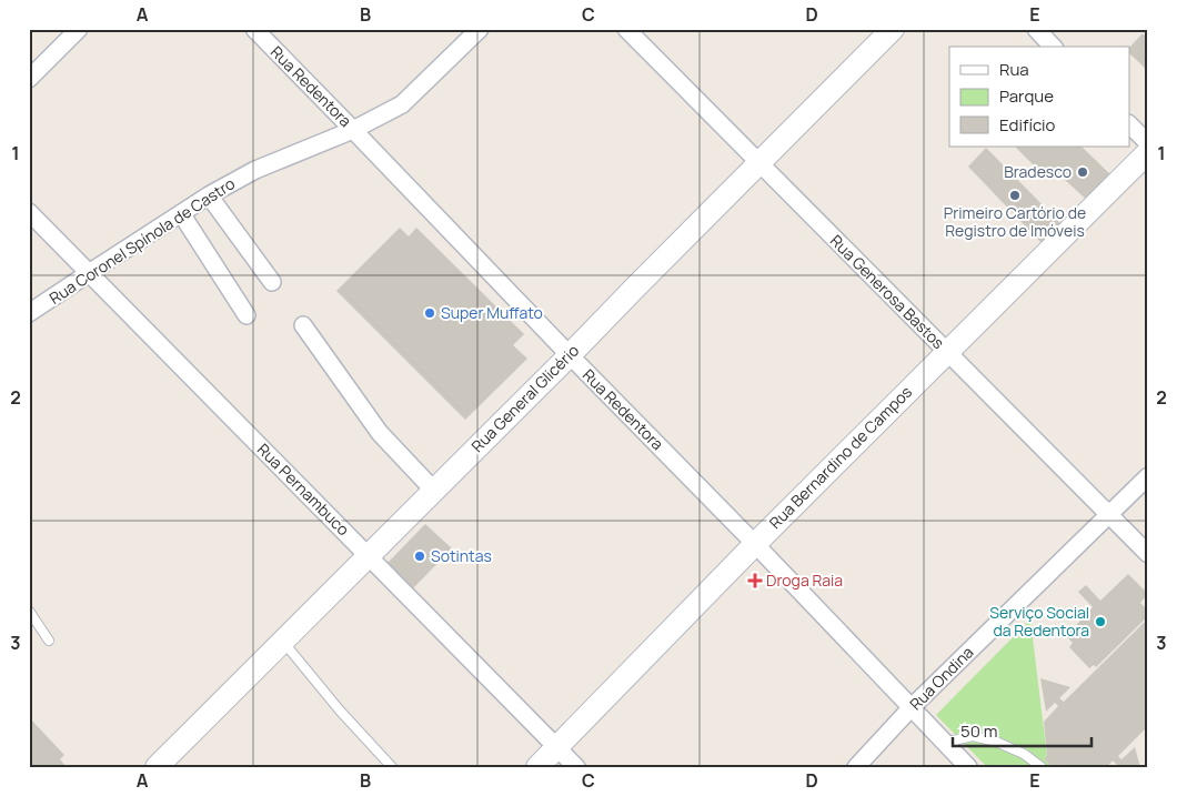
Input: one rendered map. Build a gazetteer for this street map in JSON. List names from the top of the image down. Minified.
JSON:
{"streets":{"street":["Rua Redentora","Rua Coronel Spínola de Castro","Rua Generosa Bastos","Rua General Glicério","Rua Bernardino de Campos","Rua Pernambuco","Rua Ondina"]},"crossings":[["Rua Redentora","Rua Coronel Spínola de Castro"],["Rua Redentora","Rua General Glicério"],["Rua Redentora","Rua Bernardino de Campos"],["Rua Redentora","Rua Ondina"],["Rua Coronel Spínola de Castro","Rua Pernambuco"],["Rua Generosa Bastos","Rua General Glicério"],["Rua Generosa Bastos","Rua Bernardino de Campos"],["Rua Generosa Bastos","Rua Ondina"],["Rua General Glicério","Rua Pernambuco"],["Rua Bernardino de Campos","Rua Pernambuco"]],"places":{"other":["Bradesco","Primeiro Cartório de Registro de Imóveis","Super Muffato","Sotintas","Serviço Social da Redentora"],"health":["Droga Raia"]},"legend":["Rua","Parque","Edifício"],"scale_bar":"50 m","grid":{"columns":["A","B","C","D","E"],"rows":["1","2","3"]}}
